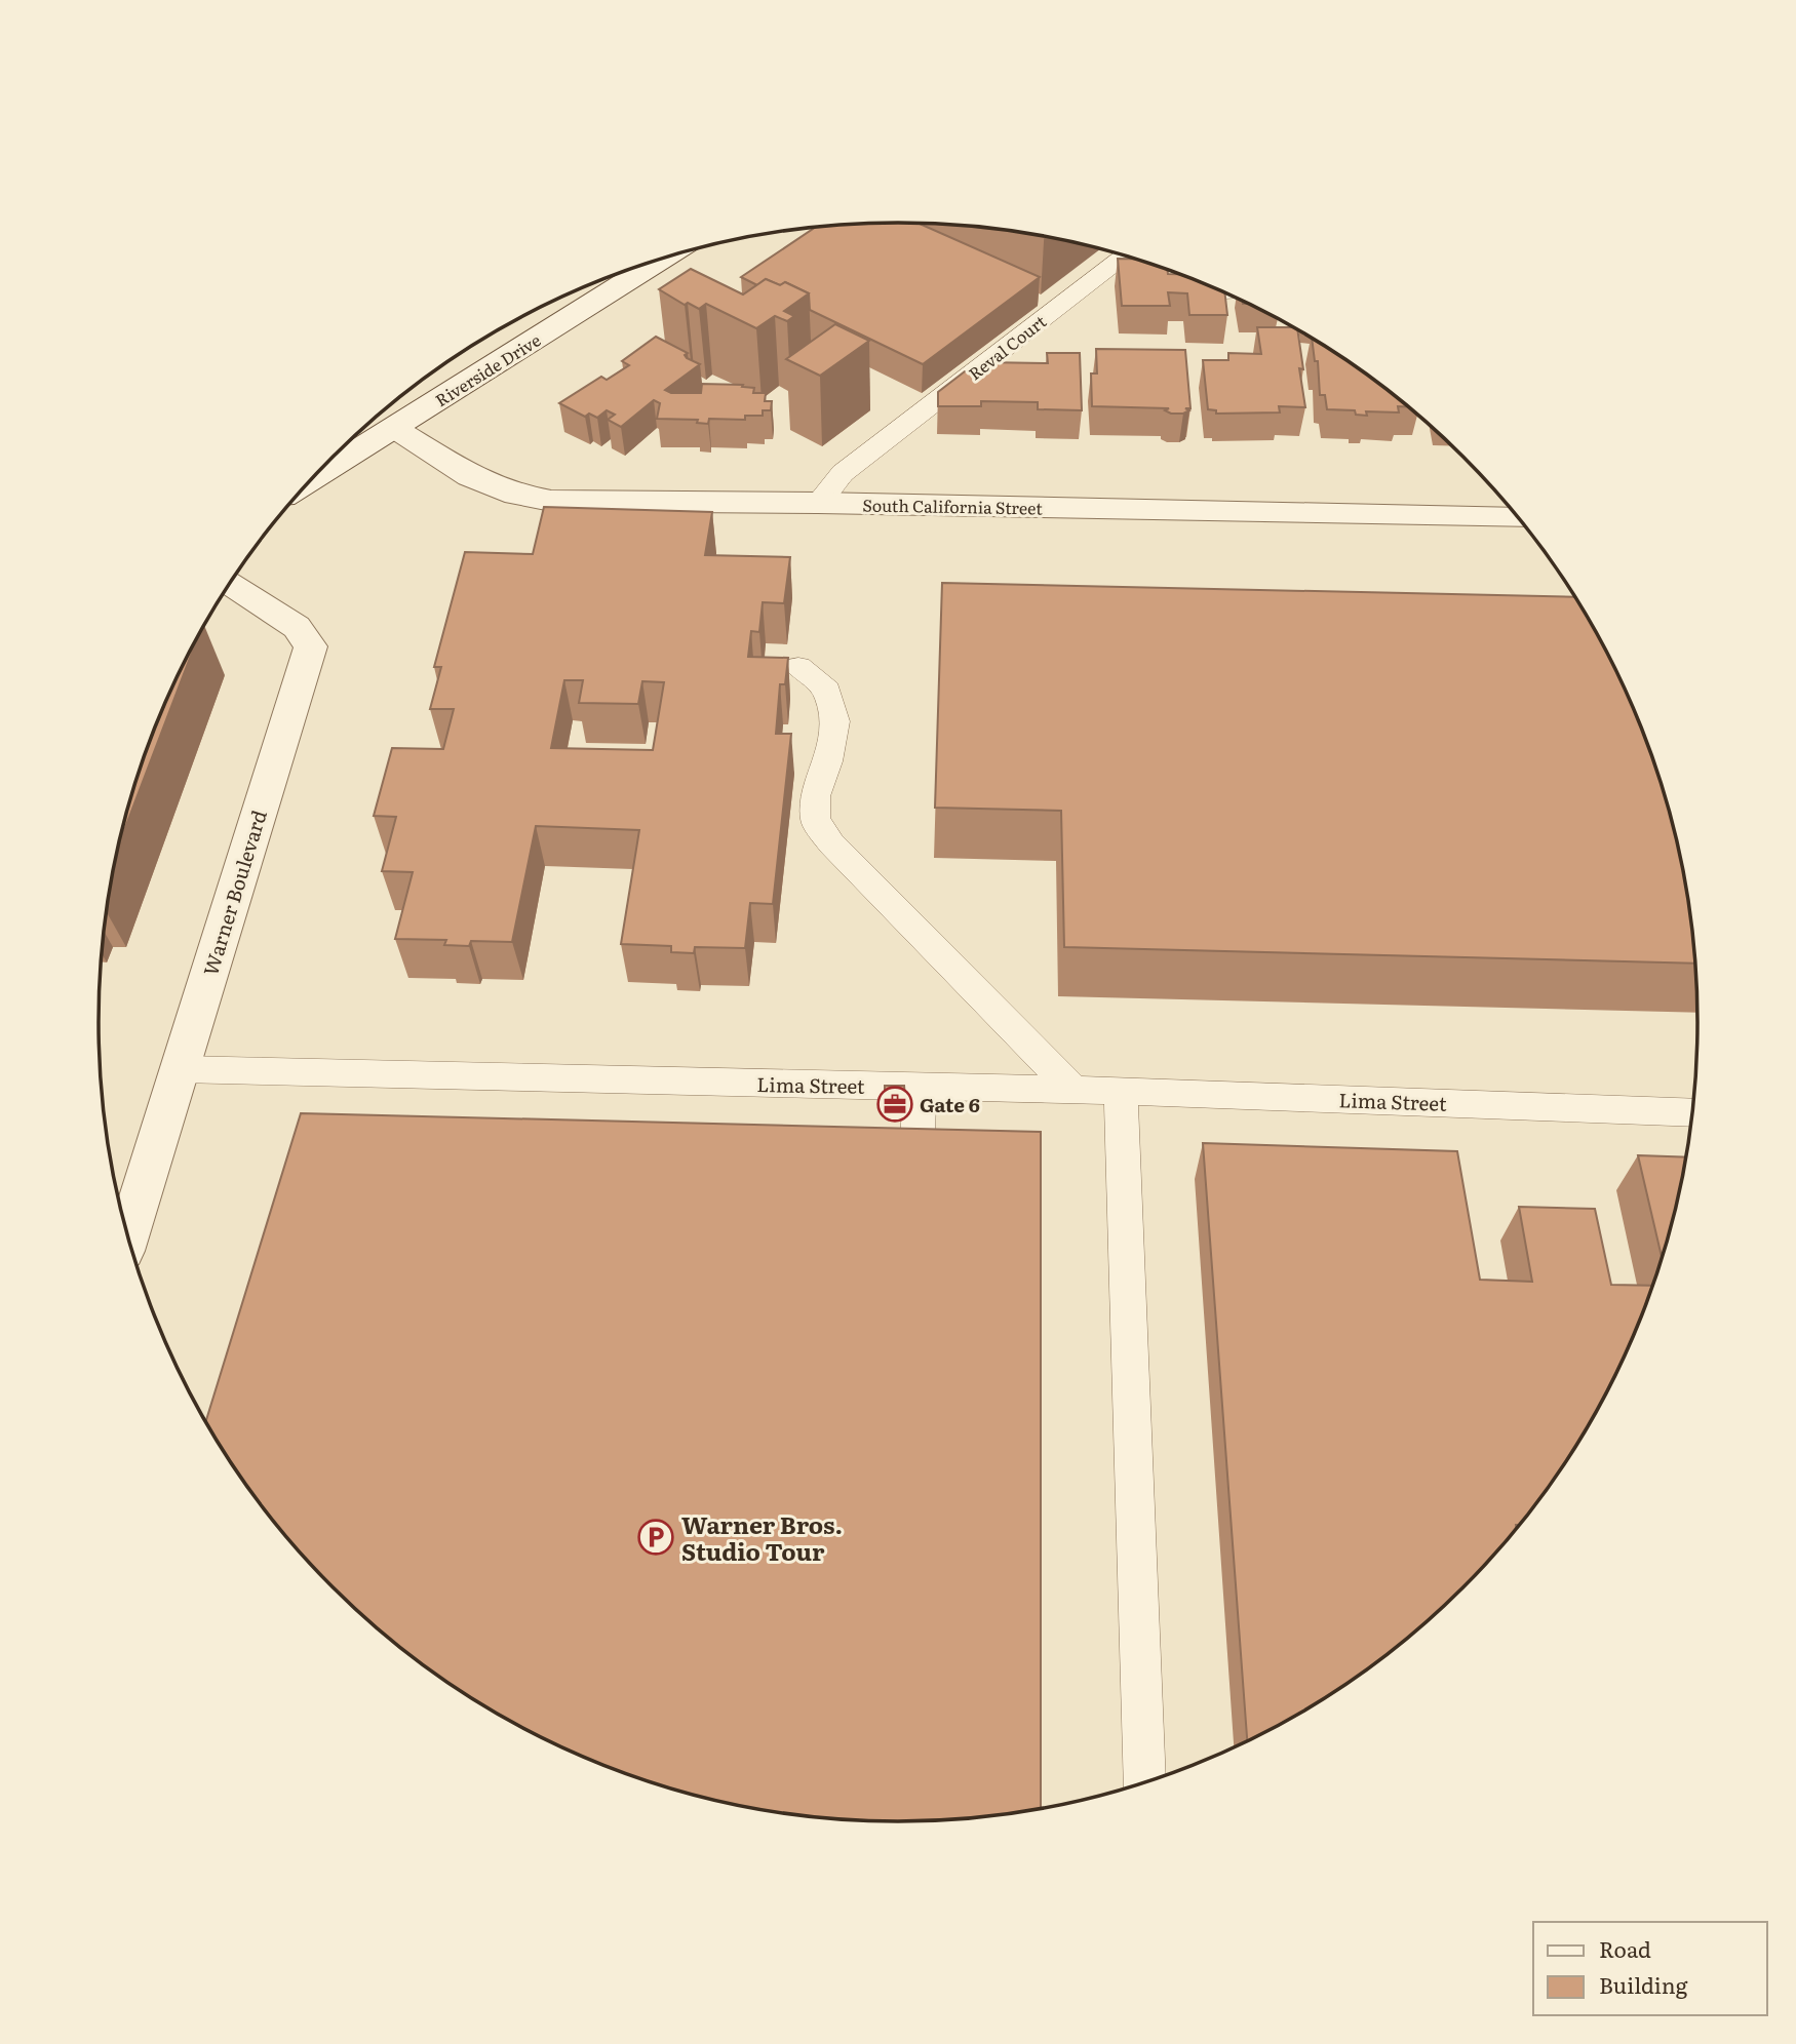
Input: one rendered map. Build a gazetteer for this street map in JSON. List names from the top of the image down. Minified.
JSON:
{"streets":{"street":["Riverside Drive","South California Street","Warner Boulevard"],"lane":["Reval Court","Lima Street"]},"crossings":[["Reval Court","South California Street"],["Riverside Drive","South California Street"],["Warner Boulevard","Lima Street"]],"places":{"office":["Gate 6"],"parking":["Warner Bros. Studio Tour"]},"legend":["Road","Building"]}
